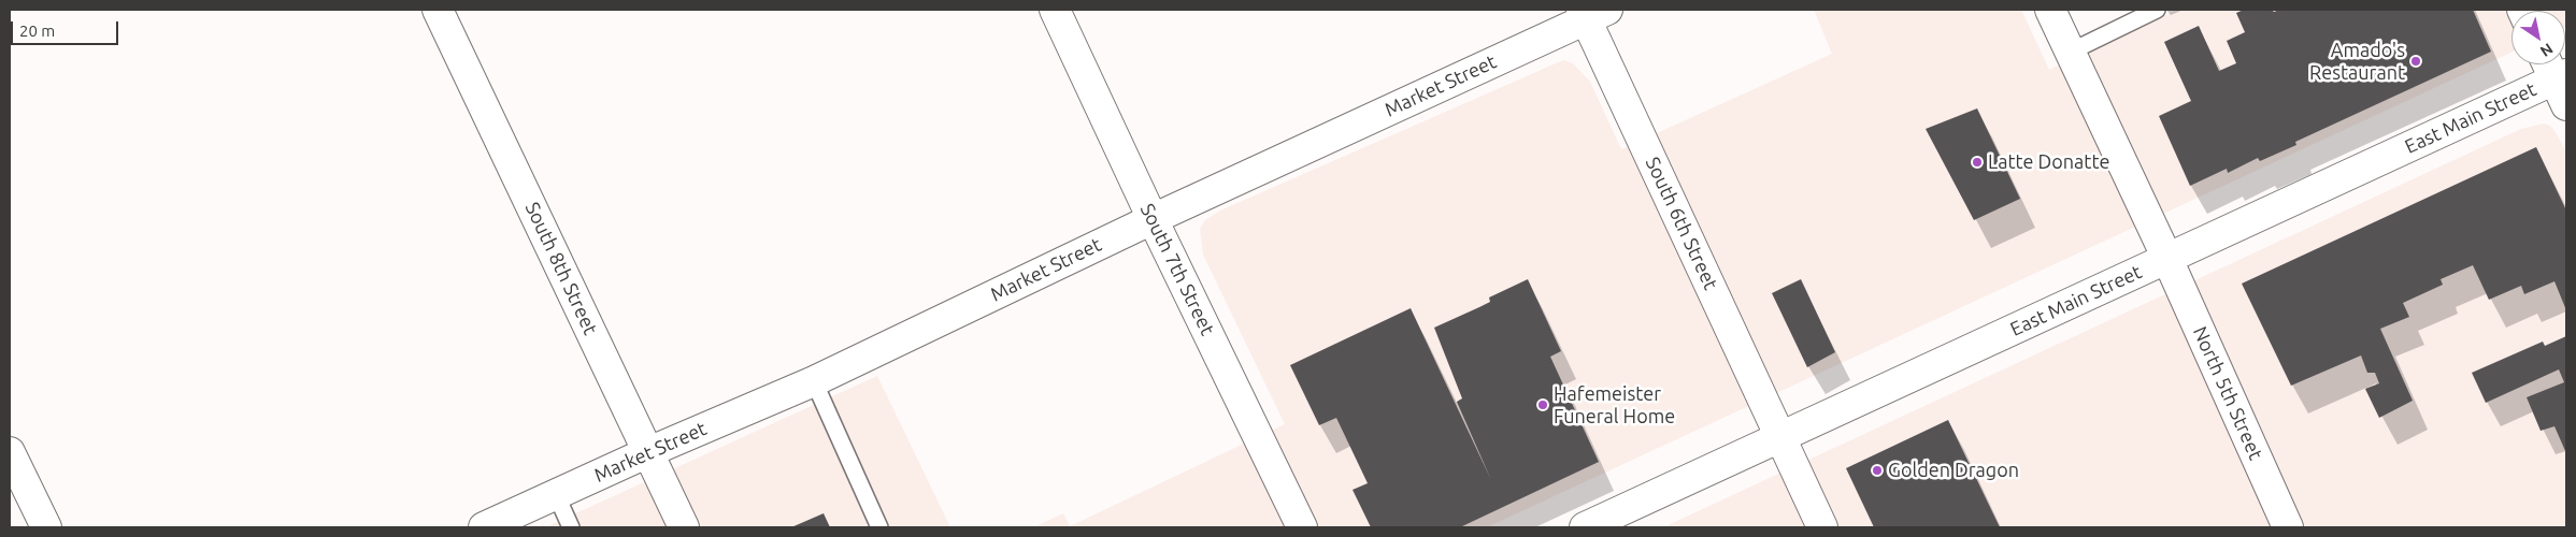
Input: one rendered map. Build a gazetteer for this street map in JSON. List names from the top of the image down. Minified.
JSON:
{"streets":{"street":["Market Street","East Main Street","South 6th Street","South 8th Street","South 7th Street","North 5th Street"]},"crossings":[["Market Street","South 6th Street"],["Market Street","South 8th Street"],["Market Street","South 7th Street"],["East Main Street","South 6th Street"],["East Main Street","North 5th Street"]],"places":["Amado's Restaurant","Latte Donatte","Hafemeister Funeral Home","Golden Dragon"],"scale_bar":"20 m","north":"bottom right"}
